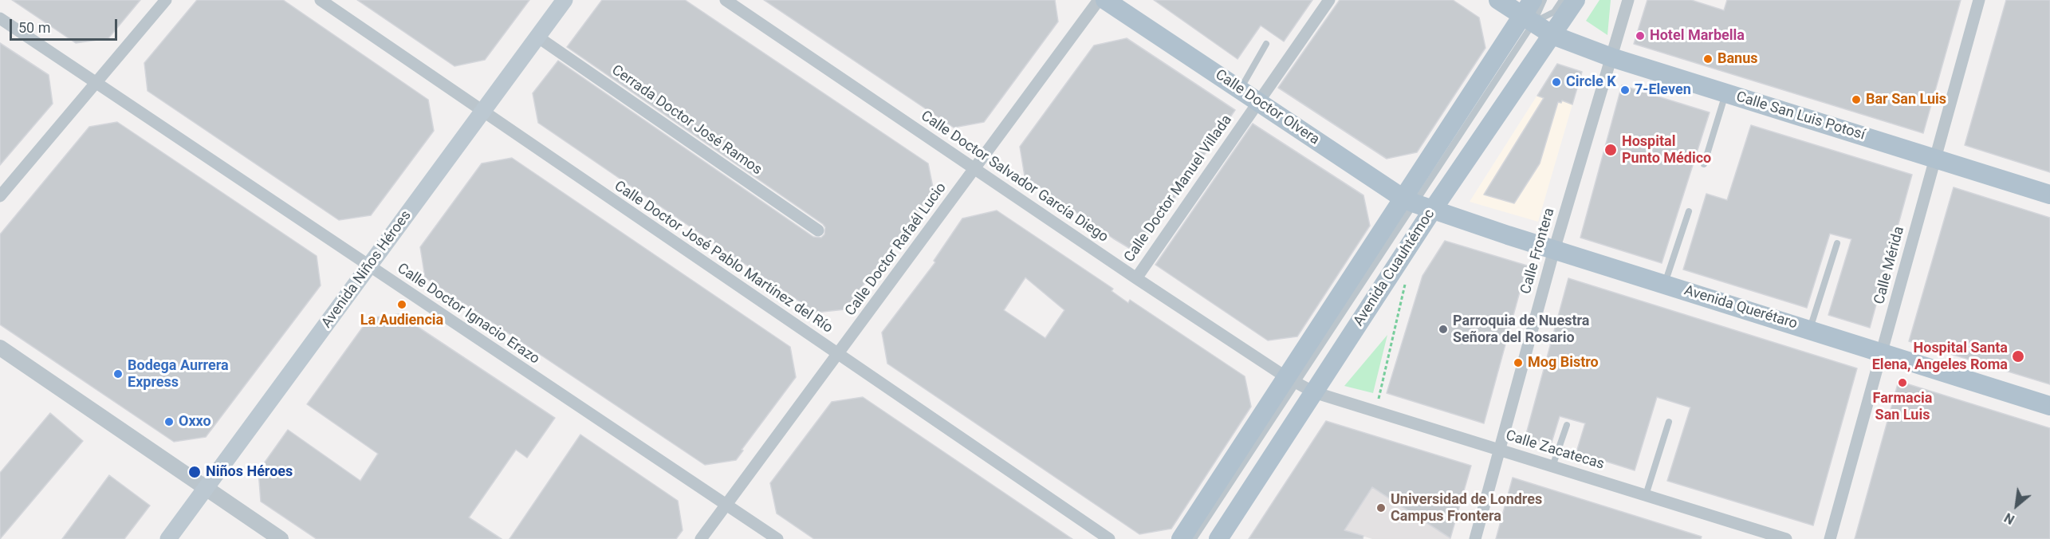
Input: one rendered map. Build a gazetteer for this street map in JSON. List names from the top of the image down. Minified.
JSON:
{"streets":{"main road":["Calle Doctor Olvera","Calle San Luis Potosí","Avenida Cuauhtémoc","Avenida Niños Héroes","Avenida Querétaro"],"street":["Cerrada Doctor José Ramos","Calle Doctor Salvador García Diego","Calle Doctor Manuel Villada","Calle Doctor Rafaél Lucio","Calle Frontera","Calle Doctor José Pablo Martínez del Río","Calle Mérida","Calle Doctor Ignacio Erazo","Calle Zacatecas"]},"crossings":[["Calle Doctor Olvera","Calle Doctor Manuel Villada"],["Calle Doctor Olvera","Avenida Cuauhtémoc"],["Calle Doctor Olvera","Avenida Querétaro"],["Calle San Luis Potosí","Calle Frontera"],["Calle San Luis Potosí","Calle Mérida"],["Calle San Luis Potosí","Avenida Cuauhtémoc"],["Cerrada Doctor José Ramos","Avenida Niños Héroes"],["Calle Doctor Salvador García Diego","Calle Doctor Manuel Villada"],["Calle Doctor Salvador García Diego","Calle Doctor Rafaél Lucio"],["Calle Doctor Salvador García Diego","Avenida Cuauhtémoc"],["Calle Doctor Salvador García Diego","Calle Zacatecas"],["Calle Doctor Rafaél Lucio","Calle Doctor José Pablo Martínez del Río"],["Calle Doctor Rafaél Lucio","Calle Doctor Ignacio Erazo"],["Calle Frontera","Avenida Querétaro"],["Calle Frontera","Calle Zacatecas"],["Calle Doctor José Pablo Martínez del Río","Avenida Niños Héroes"],["Calle Mérida","Avenida Querétaro"],["Avenida Cuauhtémoc","Avenida Querétaro"],["Avenida Cuauhtémoc","Calle Zacatecas"],["Avenida Niños Héroes","Calle Doctor Ignacio Erazo"]],"places":["Hotel Marbella","Banus","Circle K","7-Eleven","Bar San Luis","Hospital Punto Médico","La Audiencia","Parroquia de Nuestra Señora del Rosario","Hospital Santa Elena, Angeles Roma","Mog Bistro","Bodega Aurrera Express","Farmacia San Luis","Oxxo","Niños Héroes","Universidad de Londres Campus Frontera"],"scale_bar":"50 m","north":"bottom left"}
